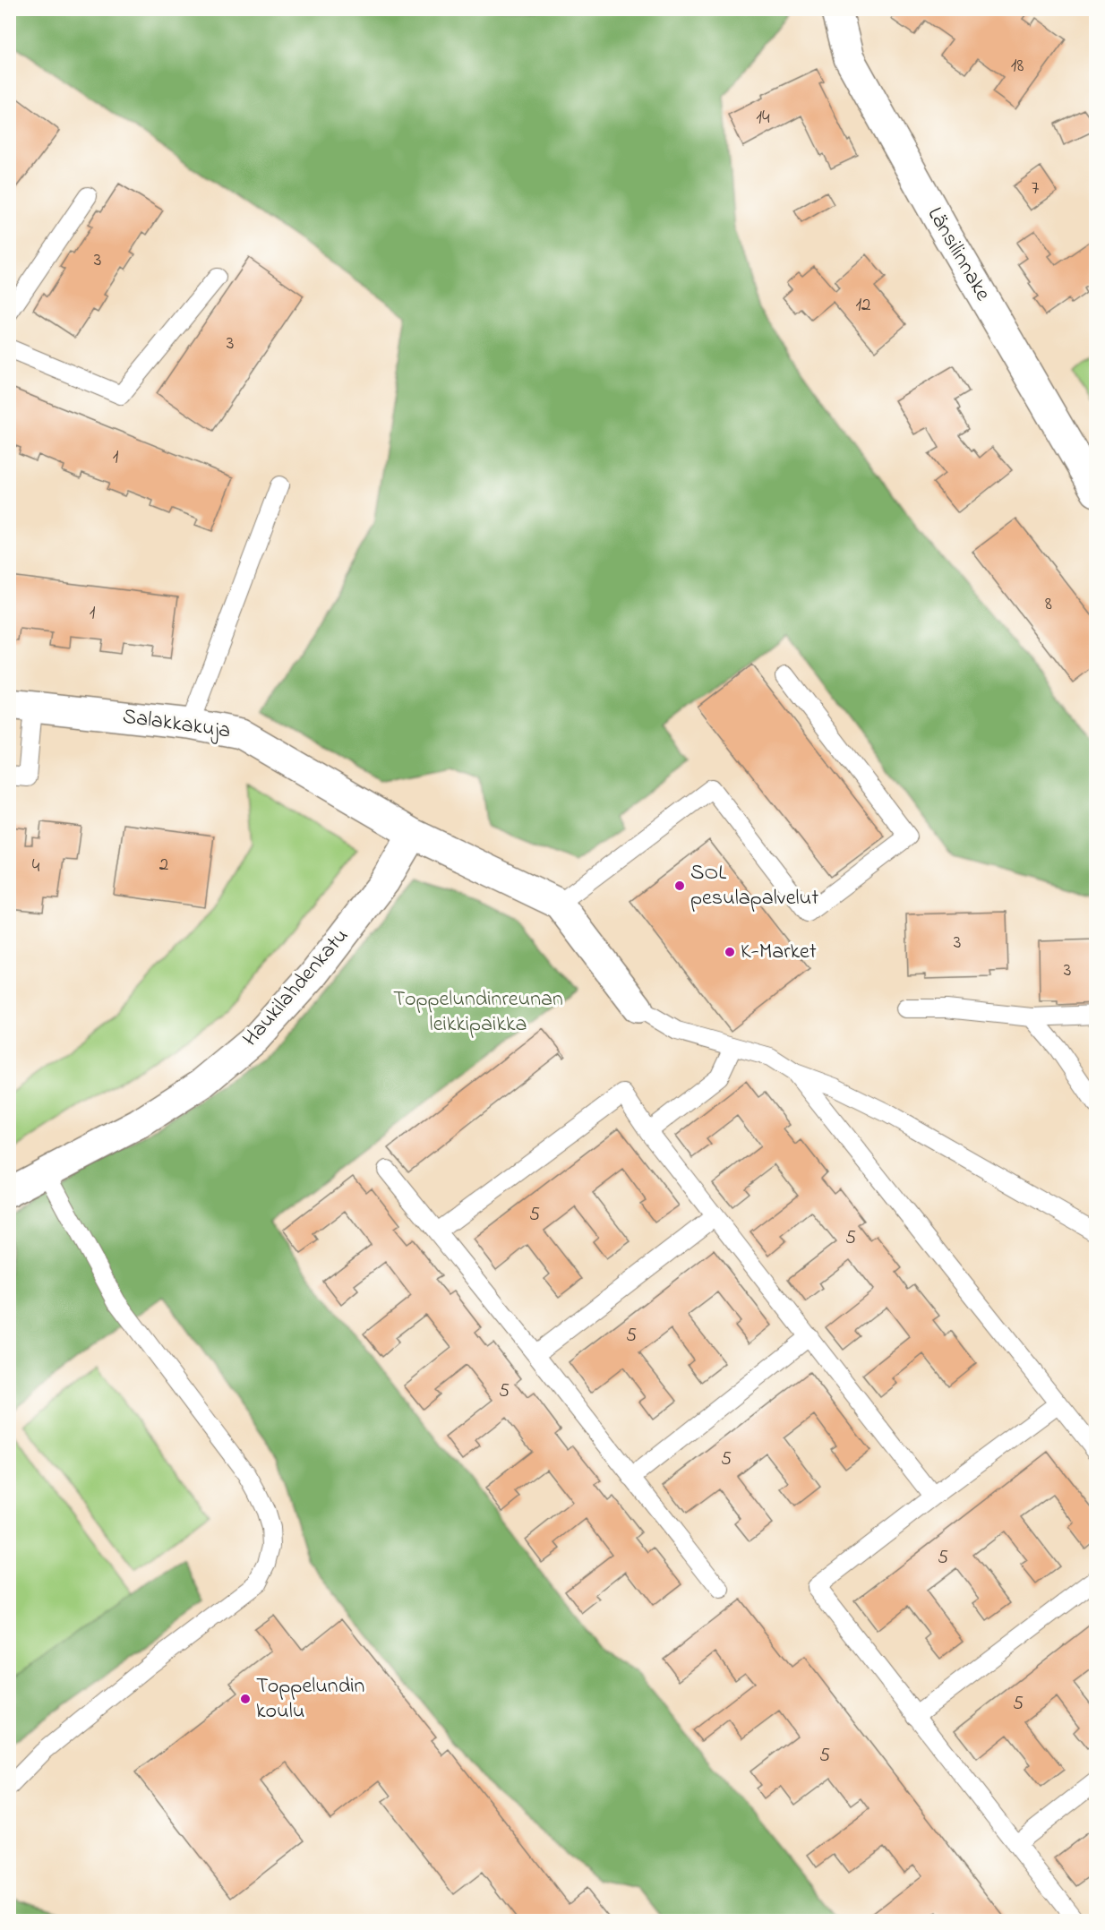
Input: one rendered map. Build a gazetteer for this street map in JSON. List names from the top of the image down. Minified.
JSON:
{"streets":{"street":["Länsilinnake","Salakkakuja","Haukilahdenkatu"]},"crossings":[["Salakkakuja","Haukilahdenkatu"]],"parks":["Toppelundinreunan leikkipaikka"],"places":["SOL pesulapalvelut","K-Market","Toppelundin koulu"],"house_numbers":["18","14","7","3","12","3","1","8","1","2","4","3","3","5","5","5","5","5","5","5","5"]}
